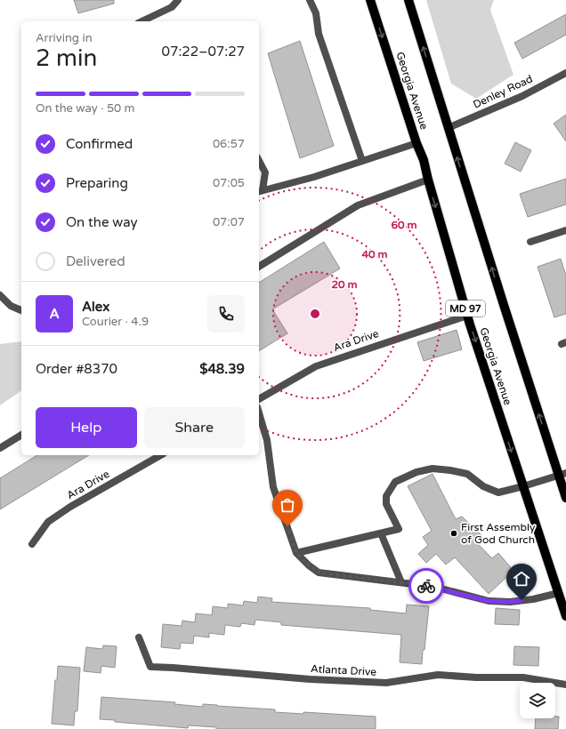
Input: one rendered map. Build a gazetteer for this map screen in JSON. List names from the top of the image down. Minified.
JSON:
{"streets":{"main road":["Georgia Avenue","MD 97"],"street":["Denley Road","Ara Drive","Atlanta Drive"]},"crossings":[["Georgia Avenue","Ara Drive"]],"places":["First Assembly of God Church"],"page":{"heading":["2 min","Arriving in","07:22–07:27"],"panel":["Alex","Courier · 4.9","Order #8370","$48.39"],"bar":"On the way · 50 m","list":[["Confirmed","06:57"],["Preparing","07:05"],["On the way","07:07"],"Delivered"],"round":"A","buttons":["Help","Share"]},"rings":["60 m","40 m","20 m"]}
